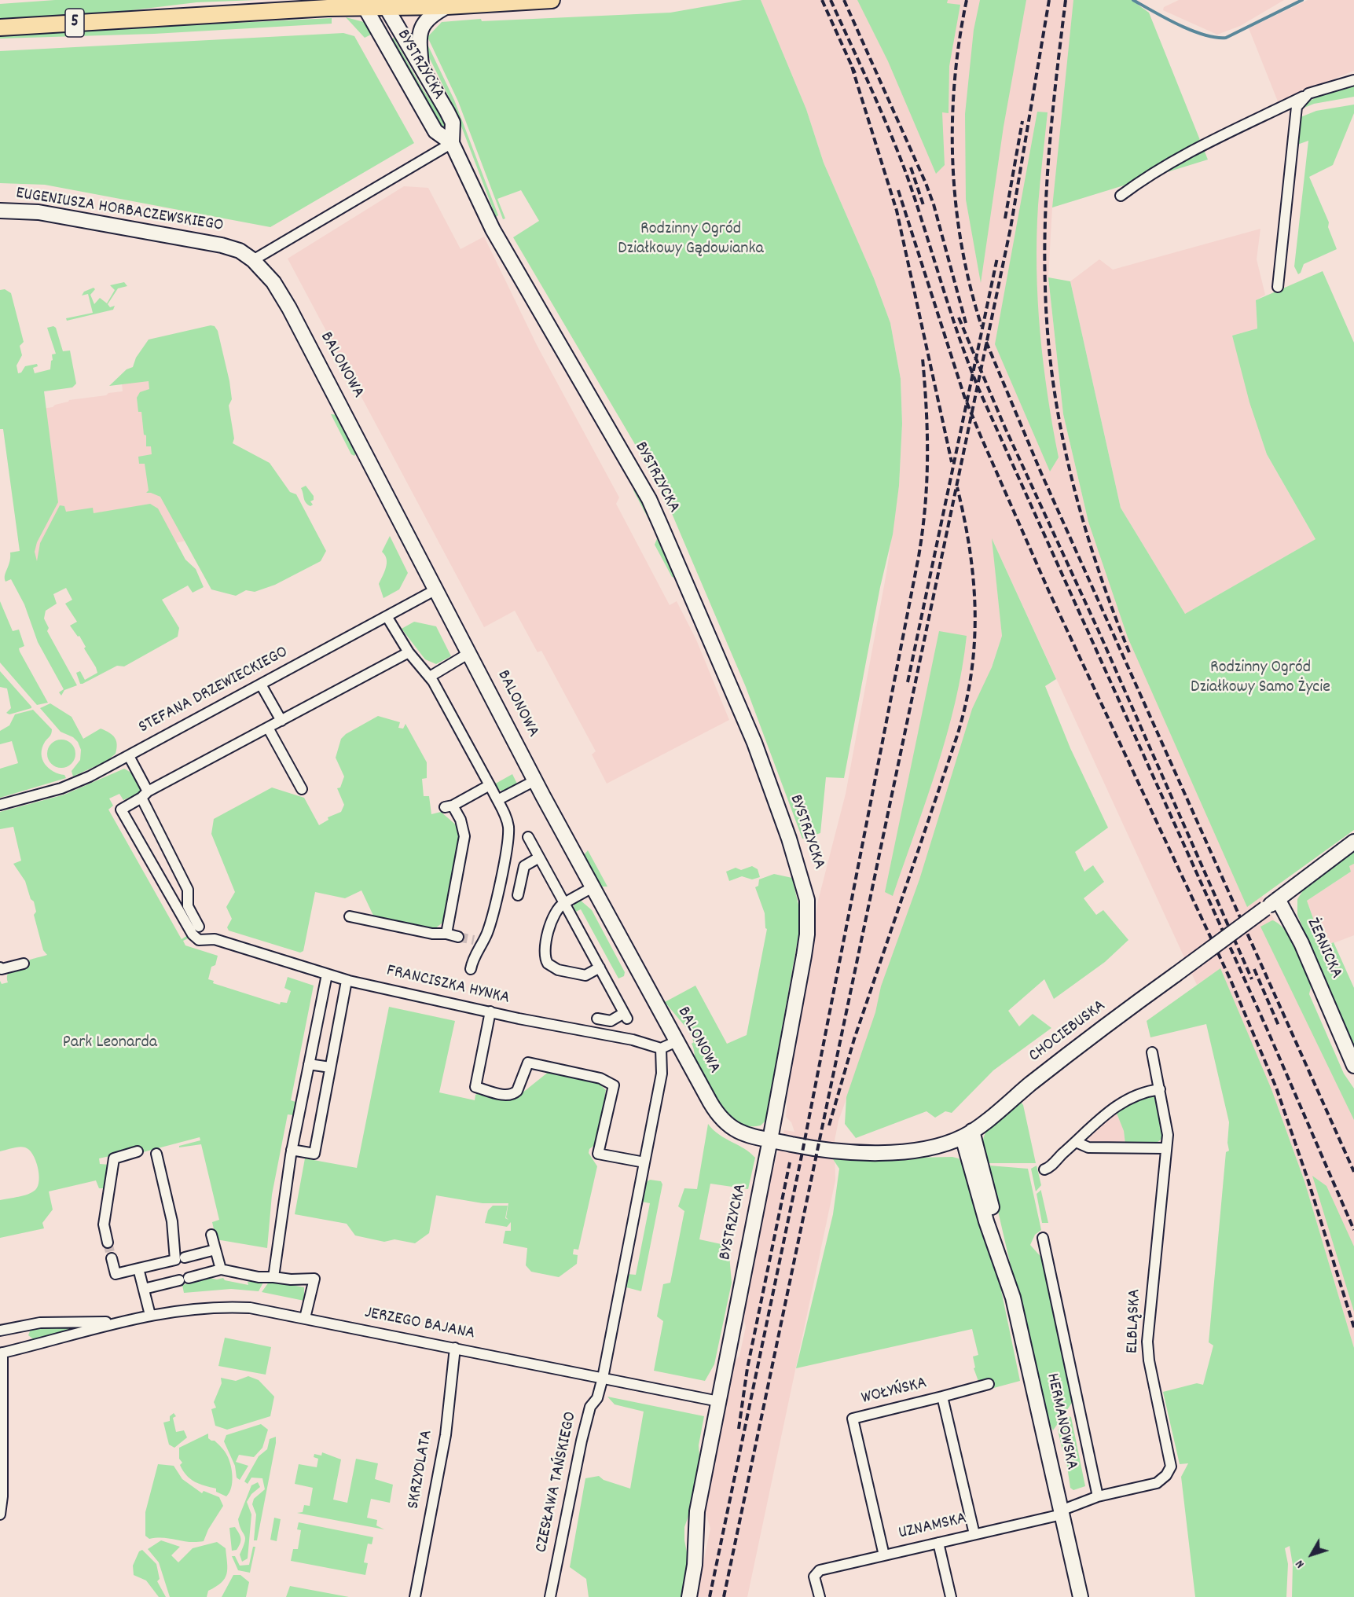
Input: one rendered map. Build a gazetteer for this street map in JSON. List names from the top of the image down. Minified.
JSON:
{"streets":{"main road":["5"],"street":["BYSTRZYCKA","EUGENIUSZA HORBACZEWSKIEGO","BALONOWA","STEFANA DRZEWIECKIEGO","ŻERNICKA","FRANCISZKA HYNKA","CHOCIEBUSKA","ELBLĄSKA","JERZEGO BAJANA","WOŁYŃSKA","HERMANOWSKA","SKRZYDLATA","CZESŁAWA TAŃSKIEGO","UZNAMSKA"]},"crossings":[["5","BYSTRZYCKA"],["BYSTRZYCKA","BALONOWA"],["BYSTRZYCKA","CHOCIEBUSKA"],["BYSTRZYCKA","JERZEGO BAJANA"],["EUGENIUSZA HORBACZEWSKIEGO","BALONOWA"],["BALONOWA","STEFANA DRZEWIECKIEGO"],["BALONOWA","CHOCIEBUSKA"],["ŻERNICKA","CHOCIEBUSKA"],["FRANCISZKA HYNKA","CZESŁAWA TAŃSKIEGO"],["CHOCIEBUSKA","HERMANOWSKA"],["ELBLĄSKA","HERMANOWSKA"],["ELBLĄSKA","UZNAMSKA"],["JERZEGO BAJANA","SKRZYDLATA"],["JERZEGO BAJANA","CZESŁAWA TAŃSKIEGO"],["WOŁYŃSKA","UZNAMSKA"],["HERMANOWSKA","UZNAMSKA"]],"parks":["Rodzinny Ogród Działkowy Gądowianka","Rodzinny Ogród Działkowy Samo Życie","Park Leonarda"],"north":"bottom left"}
